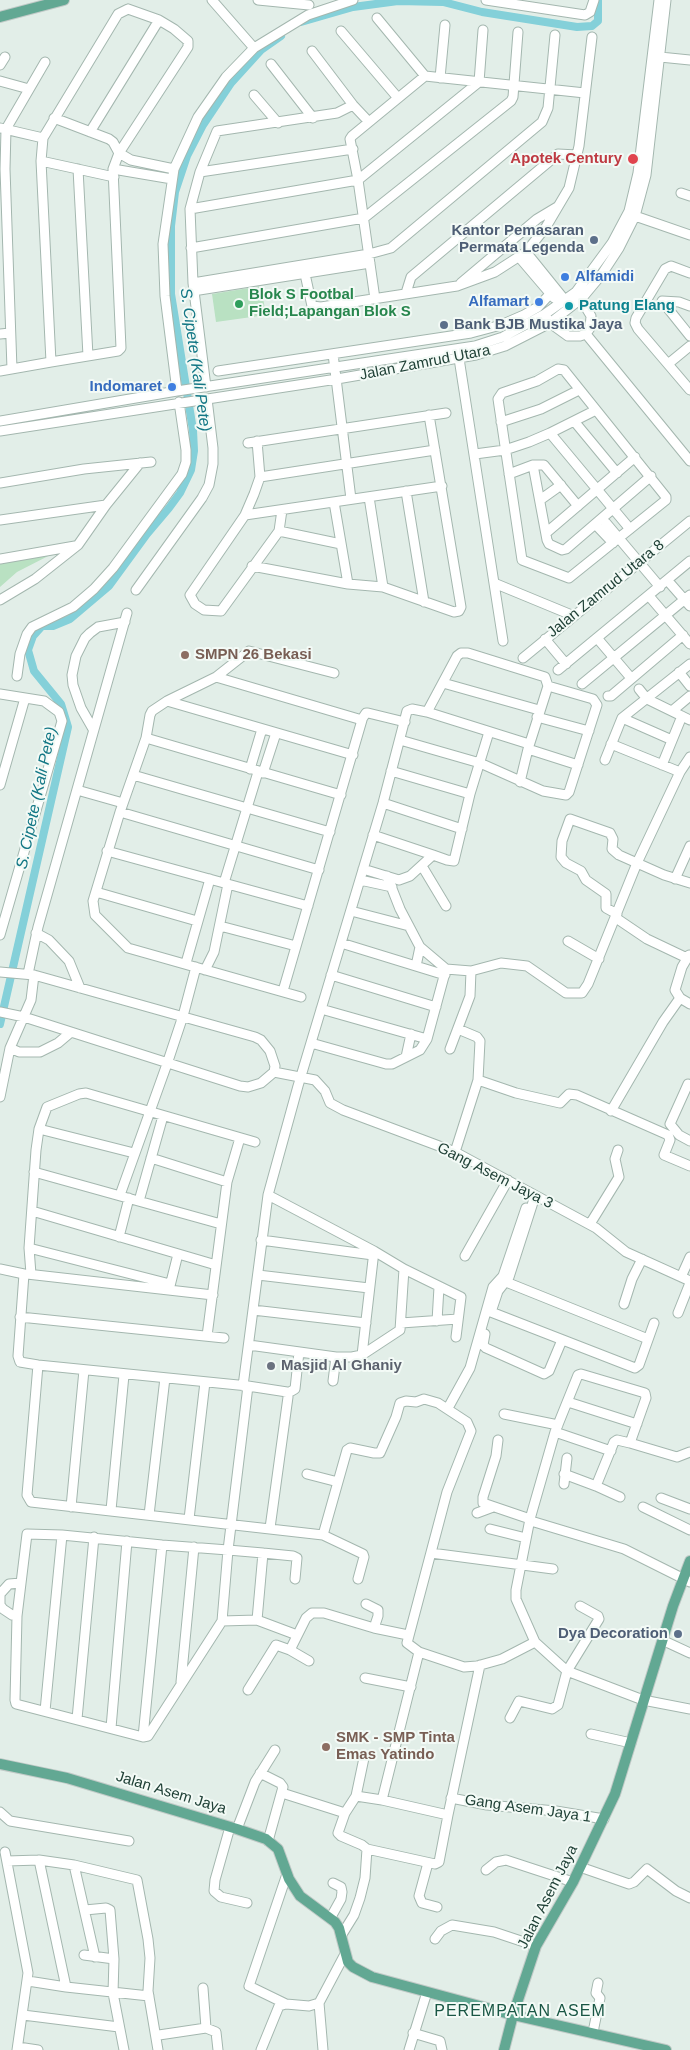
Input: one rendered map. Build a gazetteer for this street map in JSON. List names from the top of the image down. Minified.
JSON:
{"streets":{"main road":["Jalan Asem Jaya"],"street":["Jalan Zamrud Utara","Jalan Zamrud Utara 8","Gang Asem Jaya 3","Gang Asem Jaya 1"]},"crossings":[["Jalan Asem Jaya","Gang Asem Jaya 1"]],"districts":["PEREMPATAN ASEM"],"water":["S. Cipete (Kali Pete)"],"places":["Apotek Century","Kantor Pemasaran Permata Legenda","Alfamidi","Alfamart","Blok S Footbal Field;Lapangan Blok S","Patung Elang","Bank BJB Mustika Jaya","Indomaret","SMPN 26 Bekasi","Masjid Al Ghaniy","Dya Decoration","SMK - SMP Tinta Emas Yatindo"]}
